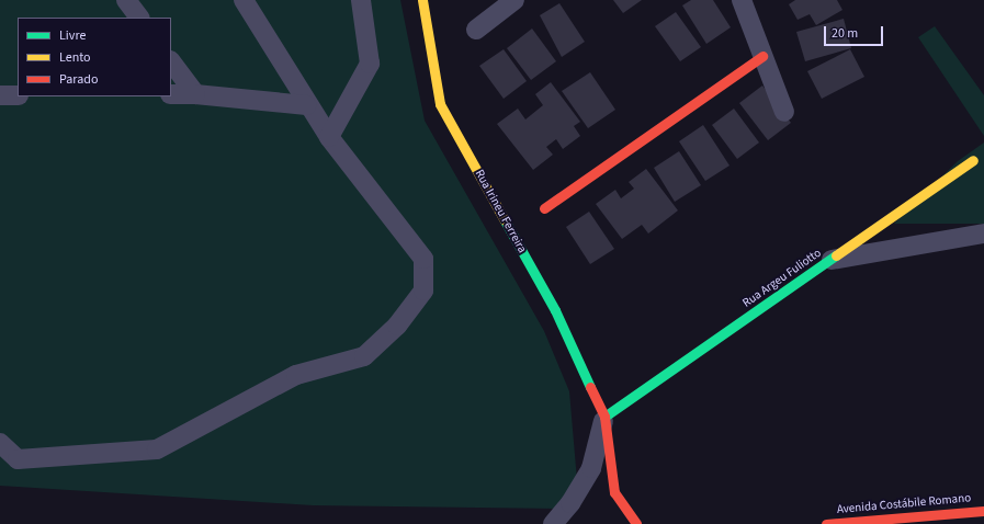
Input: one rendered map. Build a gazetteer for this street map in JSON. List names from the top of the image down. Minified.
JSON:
{"streets":{"street":["Rua Irineu Ferreira","Rua Argeu Fuliotto","Avenida Costábile Romano"]},"crossings":[["Rua Irineu Ferreira","Rua Argeu Fuliotto"]],"legend":["Livre","Lento","Parado"],"scale_bar":"20 m"}
